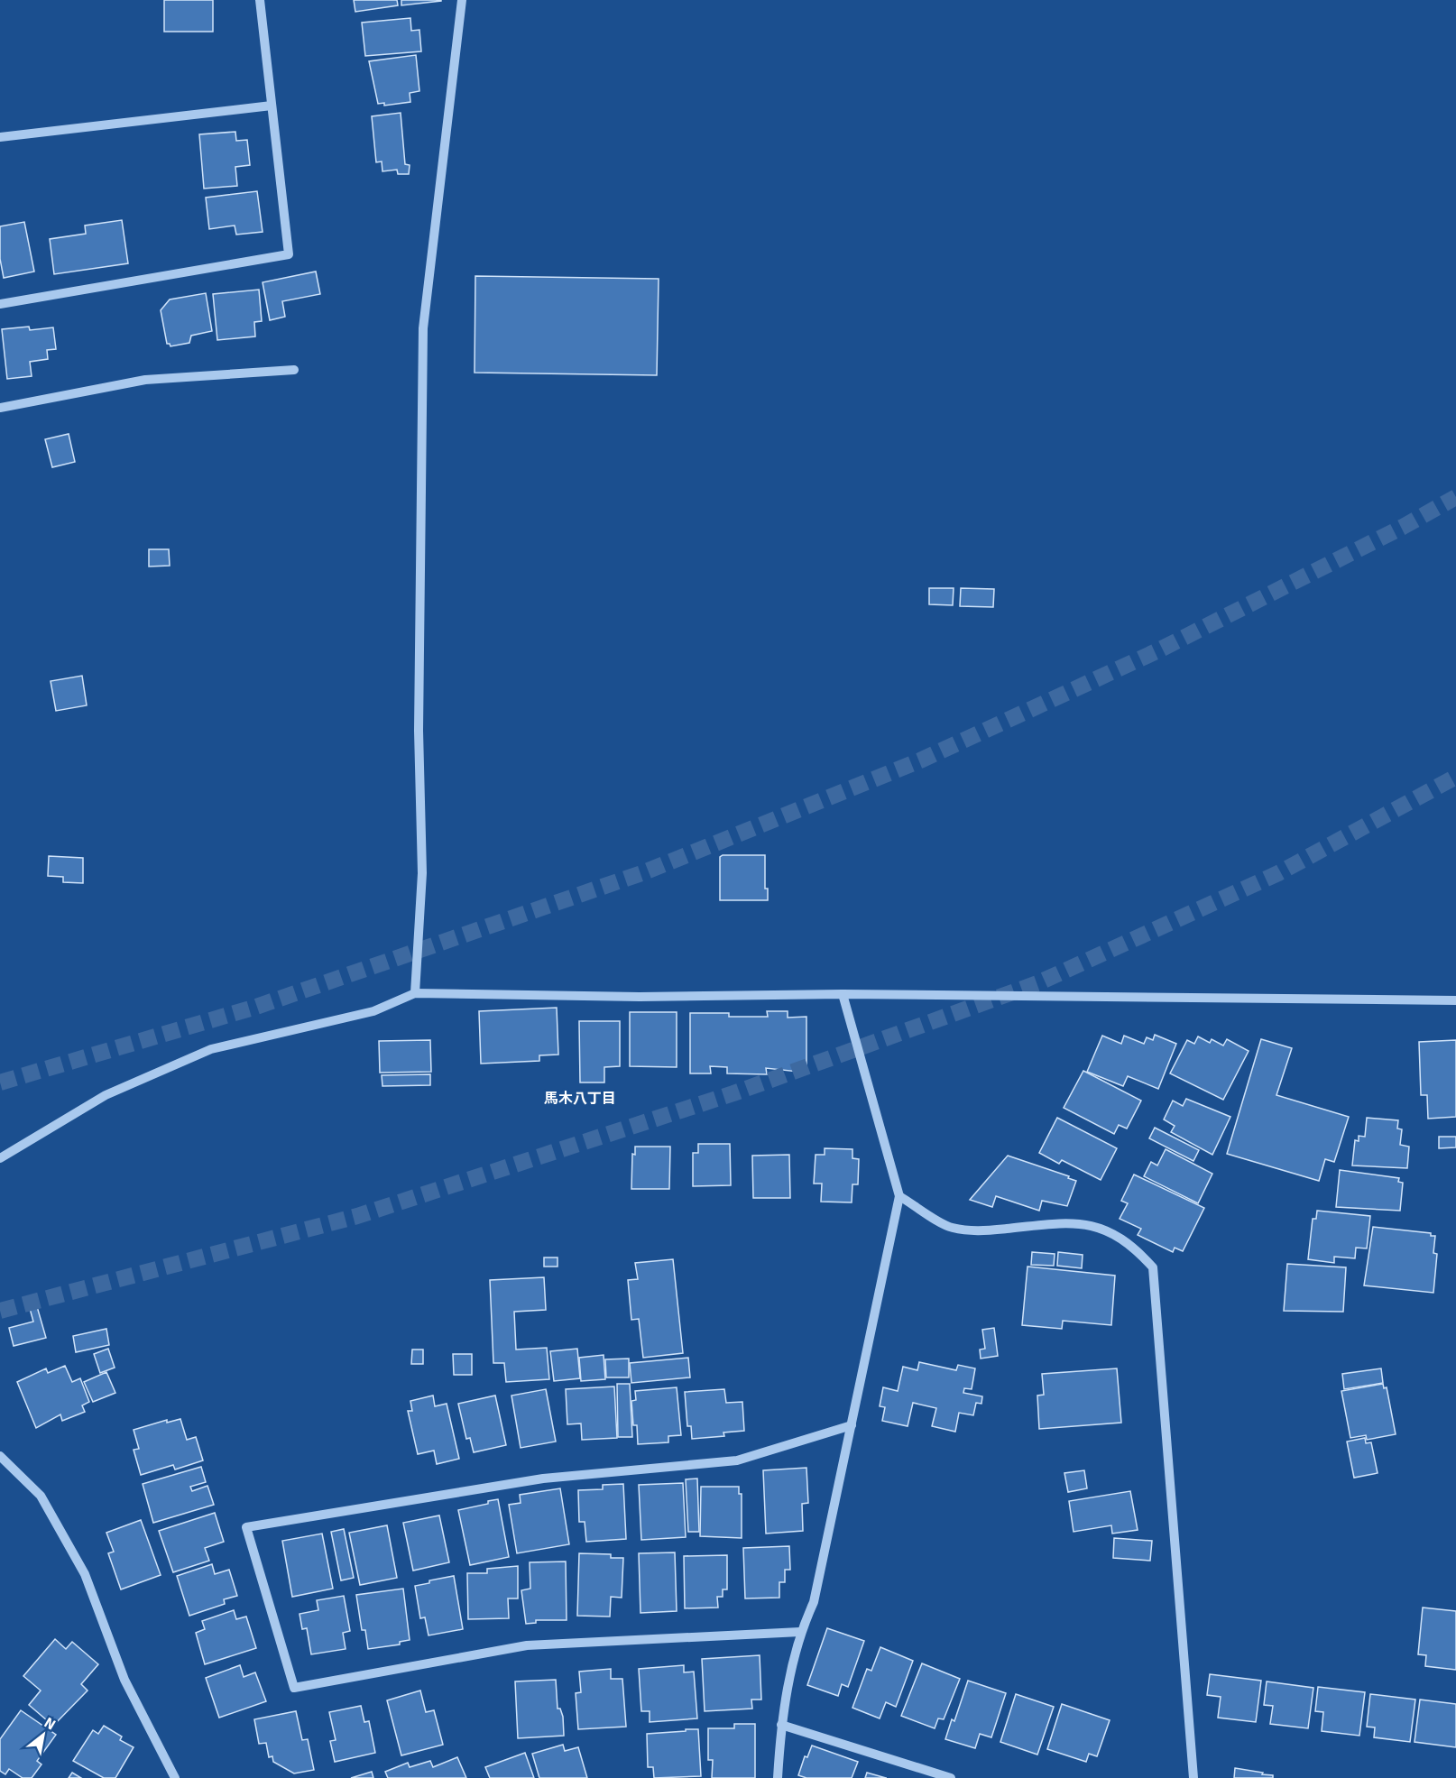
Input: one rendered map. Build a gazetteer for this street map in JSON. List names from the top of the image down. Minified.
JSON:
{"districts":["馬木八丁目"],"north":"top right"}
